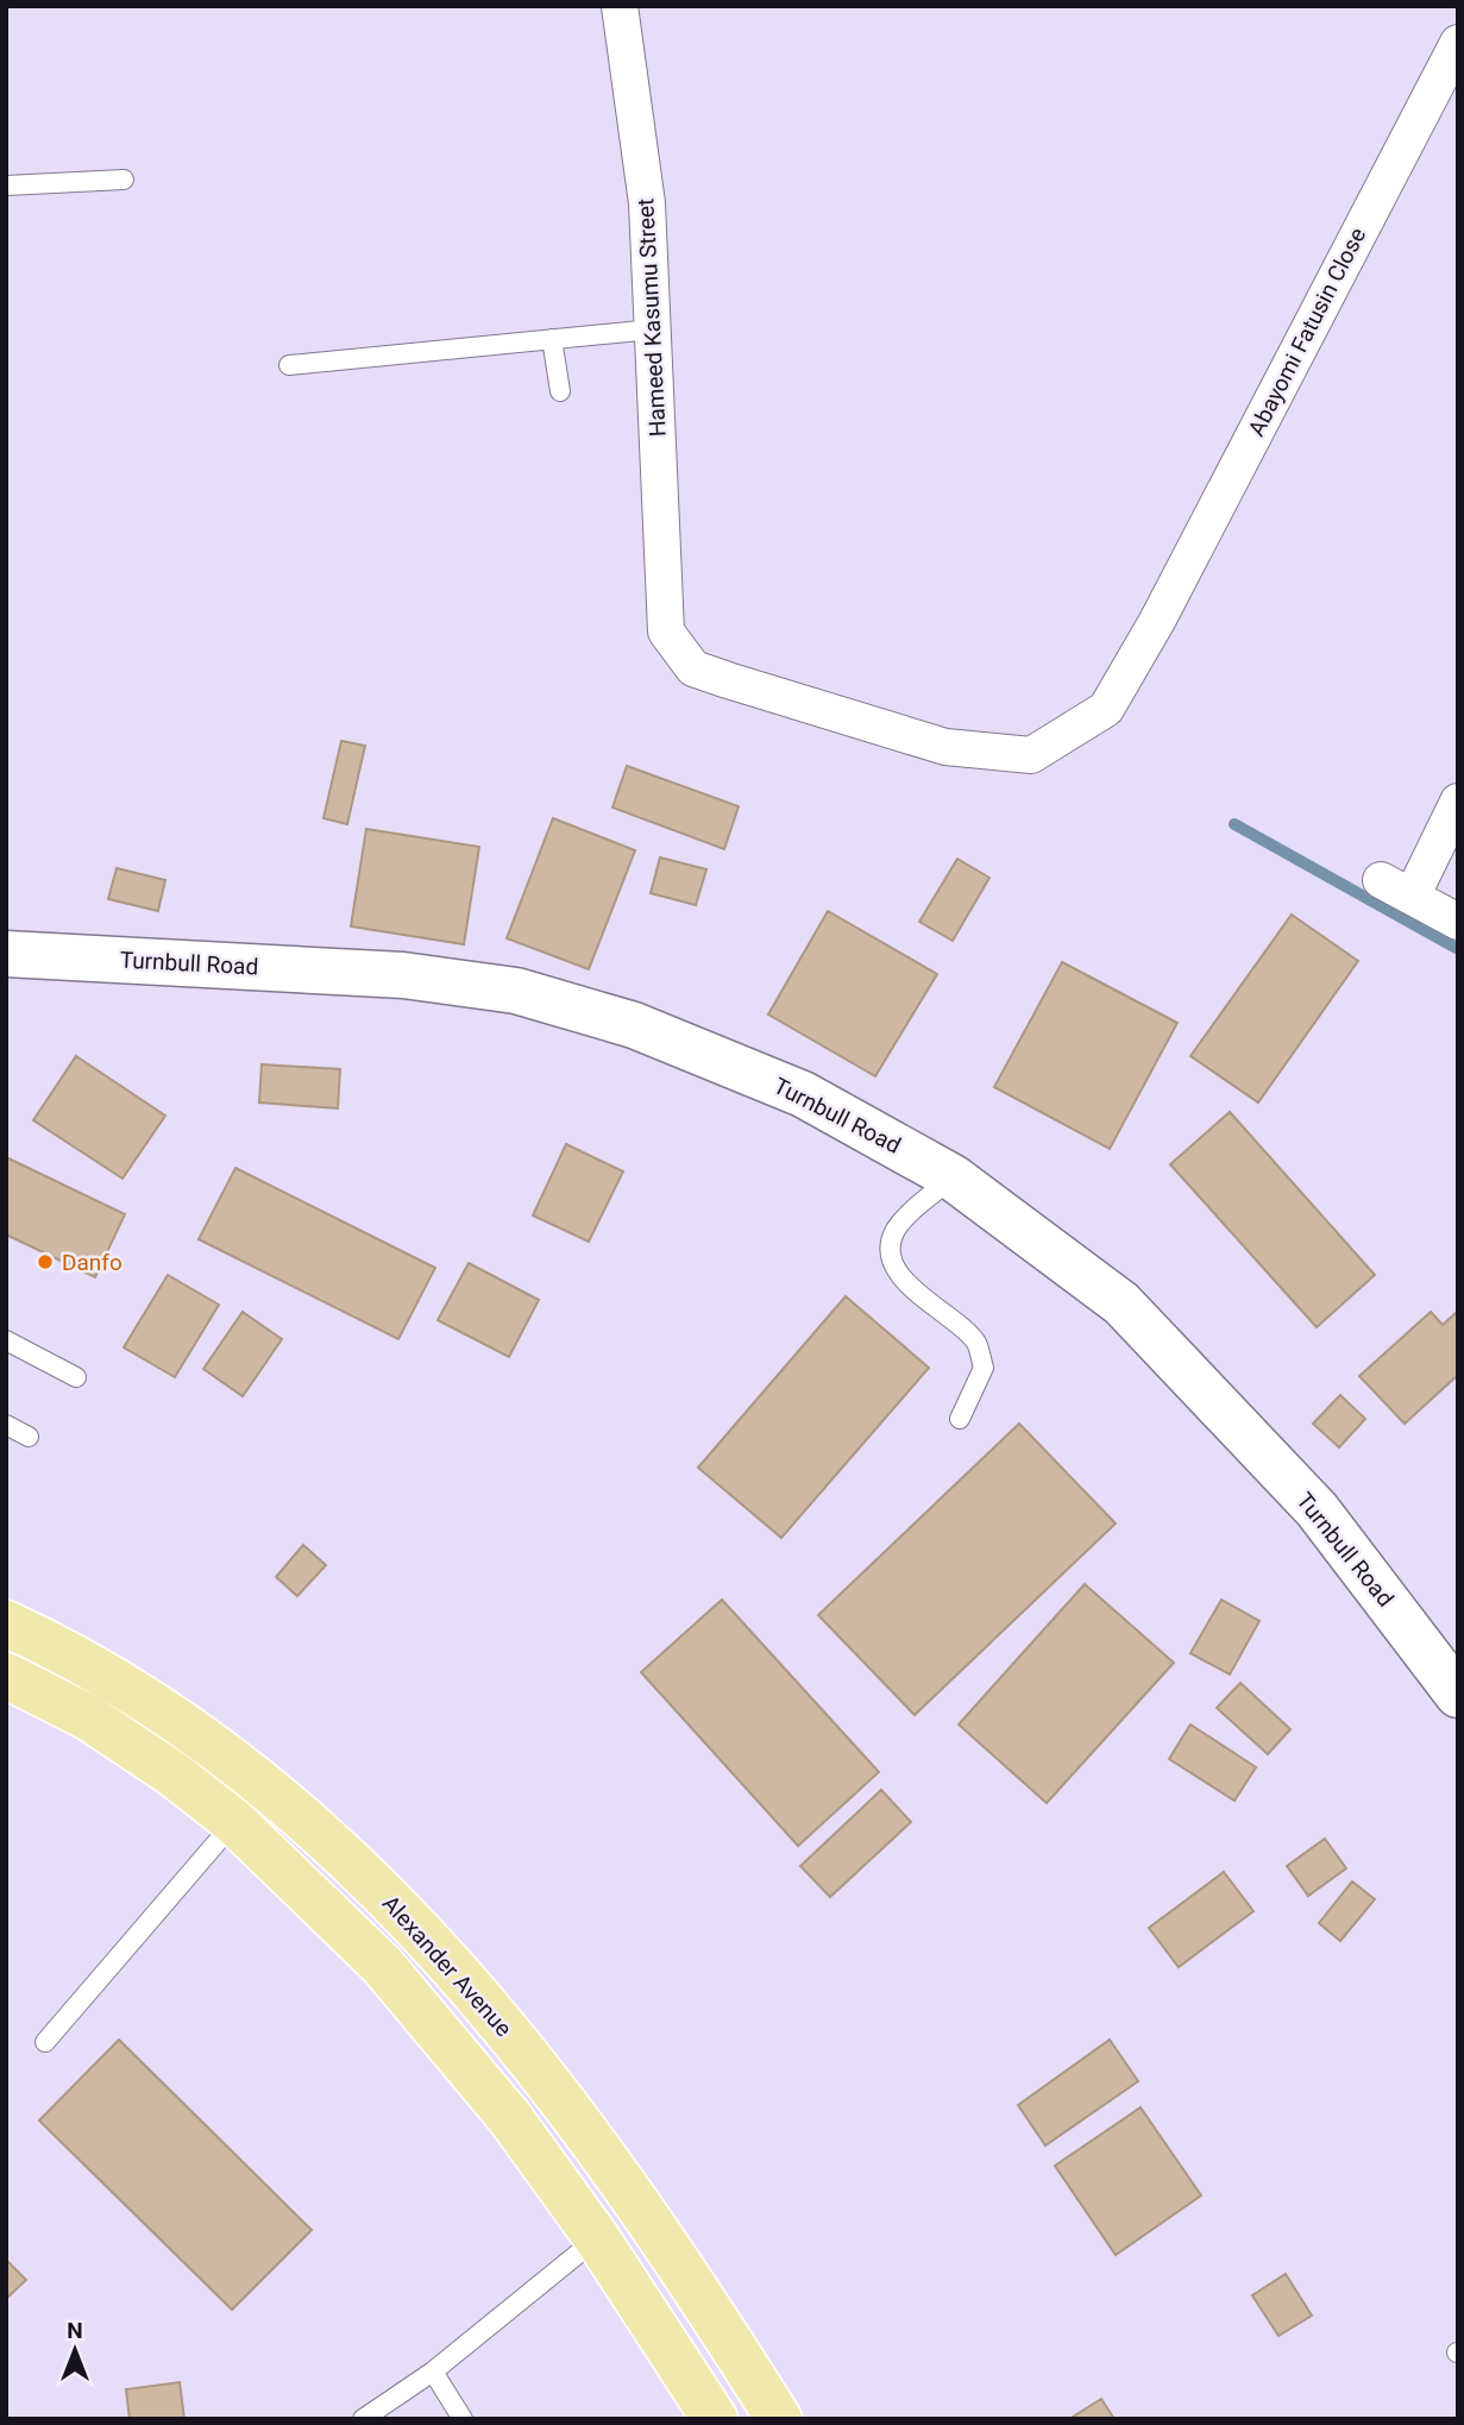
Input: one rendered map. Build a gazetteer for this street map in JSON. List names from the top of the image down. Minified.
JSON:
{"streets":{"main road":["Alexander Avenue"],"street":["Hameed Kasumu Street","Abayomi Fatusin Close","Turnbull Road"]},"crossings":[["Hameed Kasumu Street","Abayomi Fatusin Close"]],"places":["Danfo"],"north":"top"}
